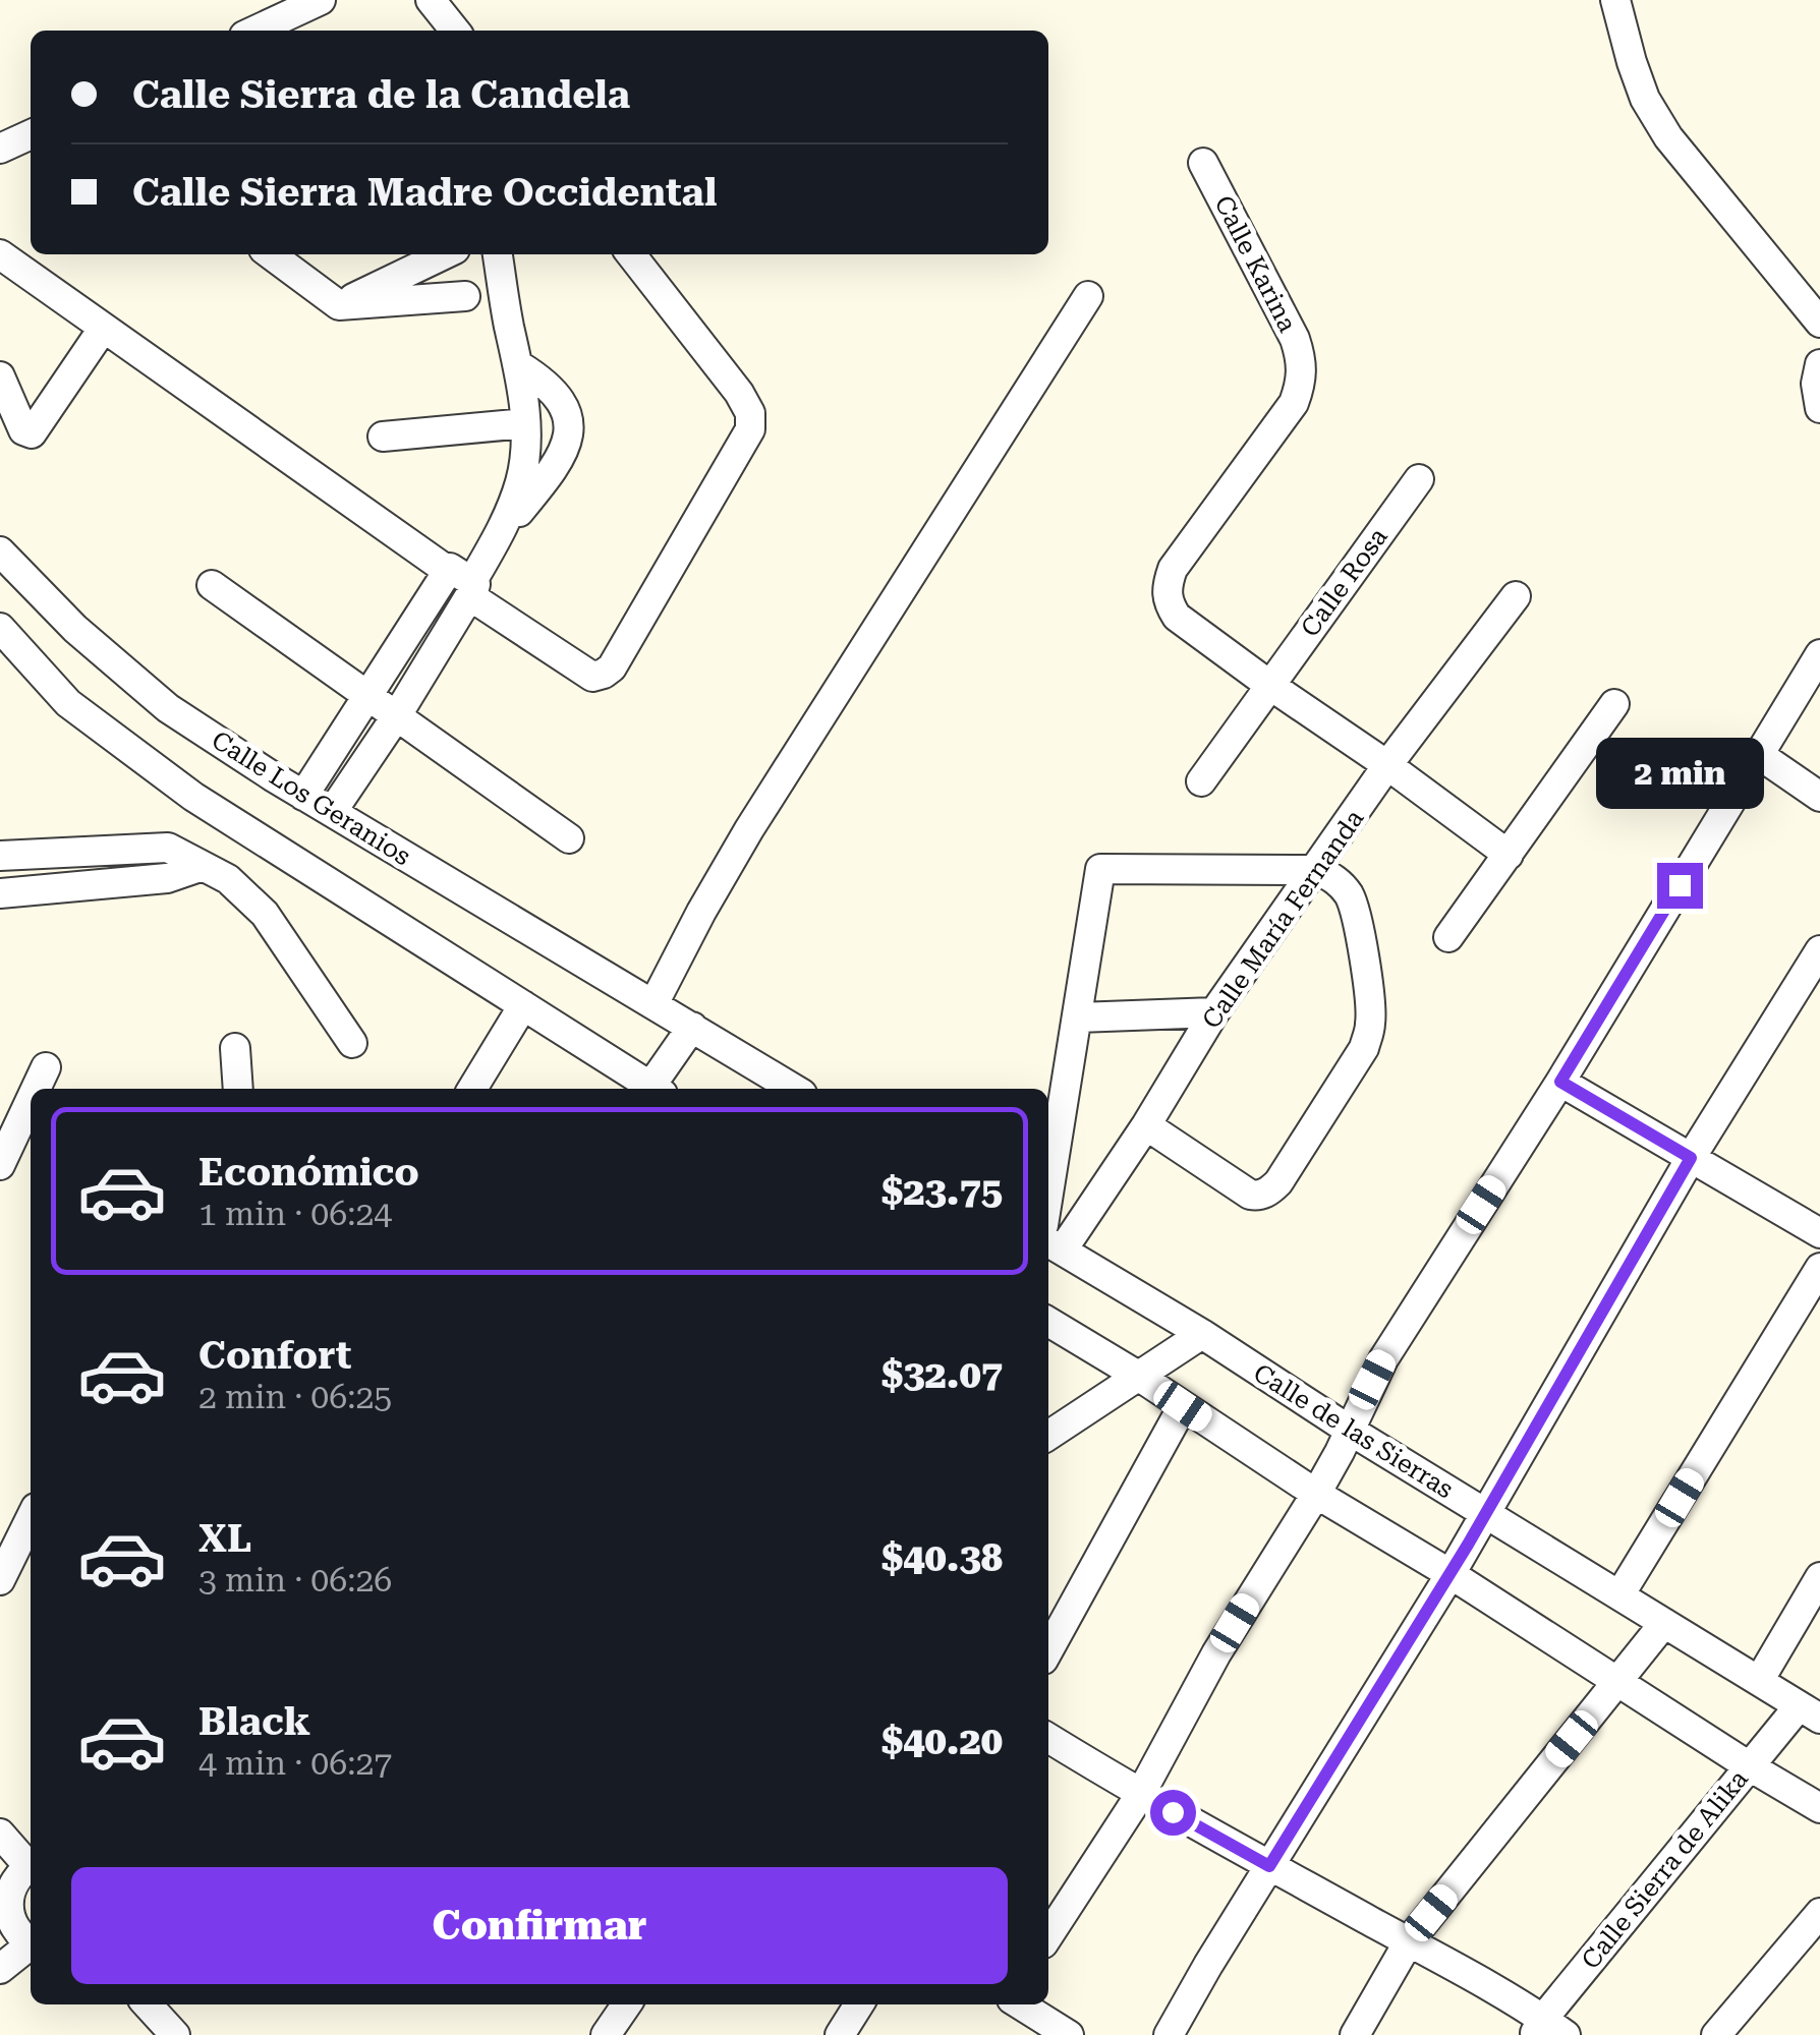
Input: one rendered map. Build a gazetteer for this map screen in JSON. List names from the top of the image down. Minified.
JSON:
{"streets":{"street":["Calle Karina","Calle Rosa","Calle Los Geranios","Calle María Fernanda","Calle de las Sierras","Calle Sierra de Alika"]},"crossings":[["Calle Karina","Calle Rosa"],["Calle María Fernanda","Calle de las Sierras"],["Calle de las Sierras","Calle Sierra de Alika"]],"page":{"banner":["Calle Sierra de la Candela","Calle Sierra Madre Occidental"],"bubble":"2 min","list":[{"name":"Económico","note":"1 min · 06:24","value":"$23.75"},{"name":"Confort","note":"2 min · 06:25","value":"$32.07"},{"name":"XL","note":"3 min · 06:26","value":"$40.38"},{"name":"Black","note":"4 min · 06:27","value":"$40.20"}],"buttons":"Confirmar"}}
